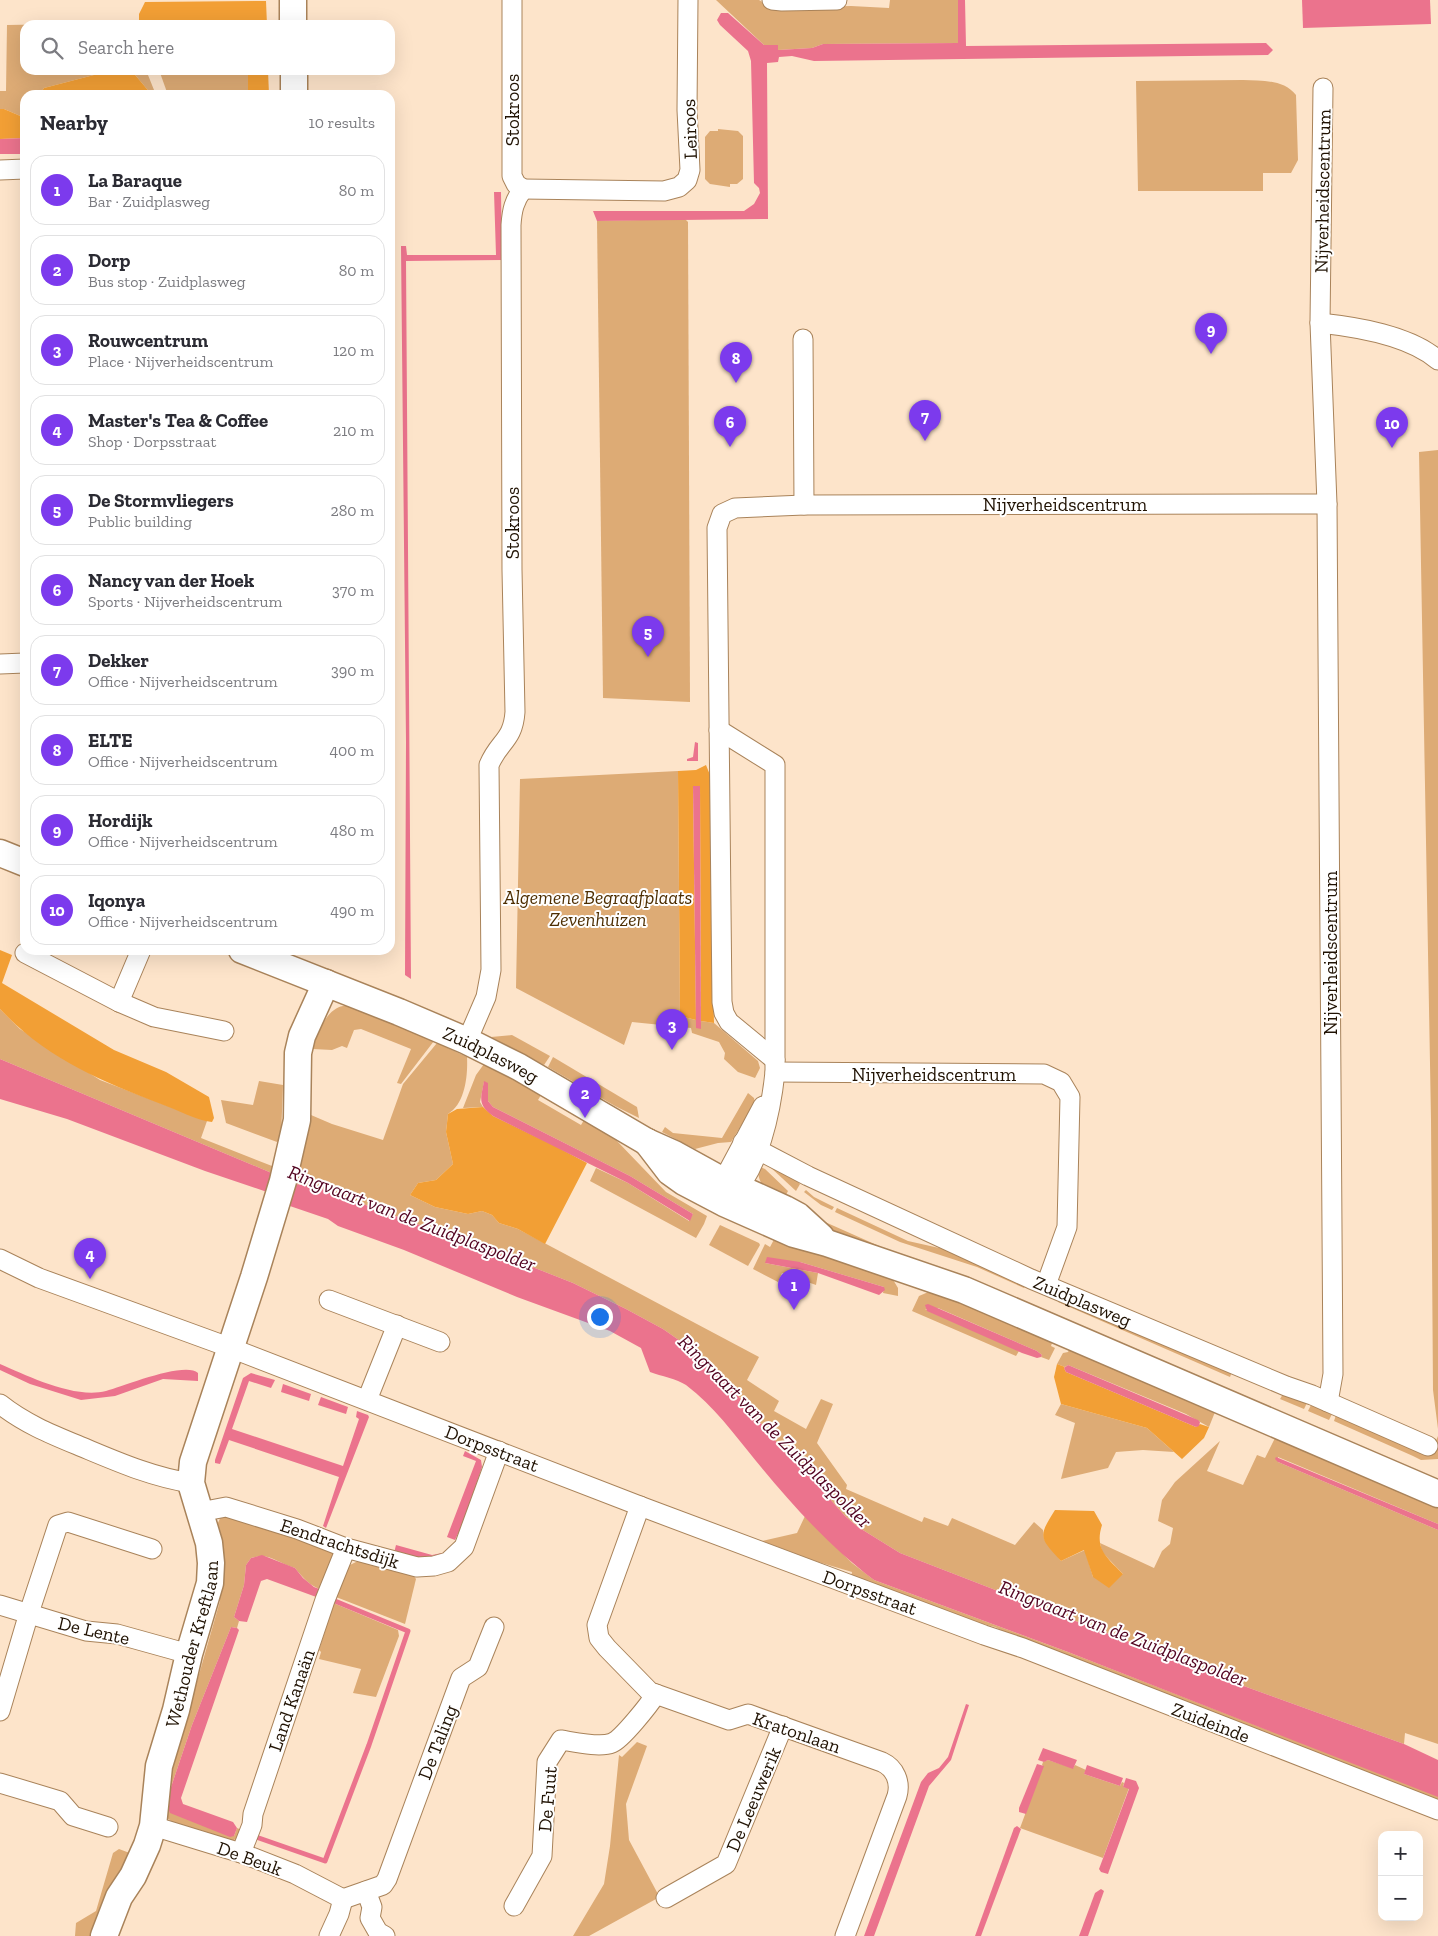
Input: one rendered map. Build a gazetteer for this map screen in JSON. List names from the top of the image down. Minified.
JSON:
{"streets":{"main road":["Zuidplasweg","Wethouder Kreftlaan"],"street":["Stokroos","Leiroos","Nijverheidscentrum","Dorpsstraat","Eendrachtsdijk","De Lente","Land Kanaän","Zuideinde","Kratonlaan","De Taling","De Fuut","De Leeuwerik","De Beuk"]},"crossings":[["Stokroos","Leiroos"],["Stokroos","Zuidplasweg"],["Nijverheidscentrum","Zuidplasweg"],["Zuidplasweg","Wethouder Kreftlaan"],["Dorpsstraat","Eendrachtsdijk"],["Dorpsstraat","Wethouder Kreftlaan"],["Dorpsstraat","Zuideinde"],["Dorpsstraat","Kratonlaan"],["Eendrachtsdijk","Wethouder Kreftlaan"],["Eendrachtsdijk","Land Kanaän"],["De Lente","Wethouder Kreftlaan"],["Wethouder Kreftlaan","De Beuk"],["Land Kanaän","De Beuk"],["Kratonlaan","De Fuut"],["Kratonlaan","De Leeuwerik"]],"water":["Ringvaart van de Zuidplaspolder"],"parks":["Algemene Begraafplaats Zevenhuizen"],"page":{"search":"Search here","heading":["Nearby","10 results"],"list":[{"mark":"1","name":"La Baraque","note":"Bar · Zuidplasweg","value":"80 m"},{"mark":"2","name":"Dorp","note":"Bus stop · Zuidplasweg","value":"80 m"},{"mark":"3","name":"Rouwcentrum","note":"Place · Nijverheidscentrum","value":"120 m"},{"mark":"4","name":"Master's Tea & Coffee","note":"Shop · Dorpsstraat","value":"210 m"},{"mark":"5","name":"De Stormvliegers","note":"Public building","value":"280 m"},{"mark":"6","name":"Nancy van der Hoek","note":"Sports · Nijverheidscentrum","value":"370 m"},{"mark":"7","name":"Dekker","note":"Office · Nijverheidscentrum","value":"390 m"},{"mark":"8","name":"ELTE","note":"Office · Nijverheidscentrum","value":"400 m"},{"mark":"9","name":"Hordijk","note":"Office · Nijverheidscentrum","value":"480 m"},{"mark":"10","name":"Iqonya","note":"Office · Nijverheidscentrum","value":"490 m"}],"pins":["9","8","7","6","10","5","3","2","4","1"],"map_buttons":["+","−"]}}
